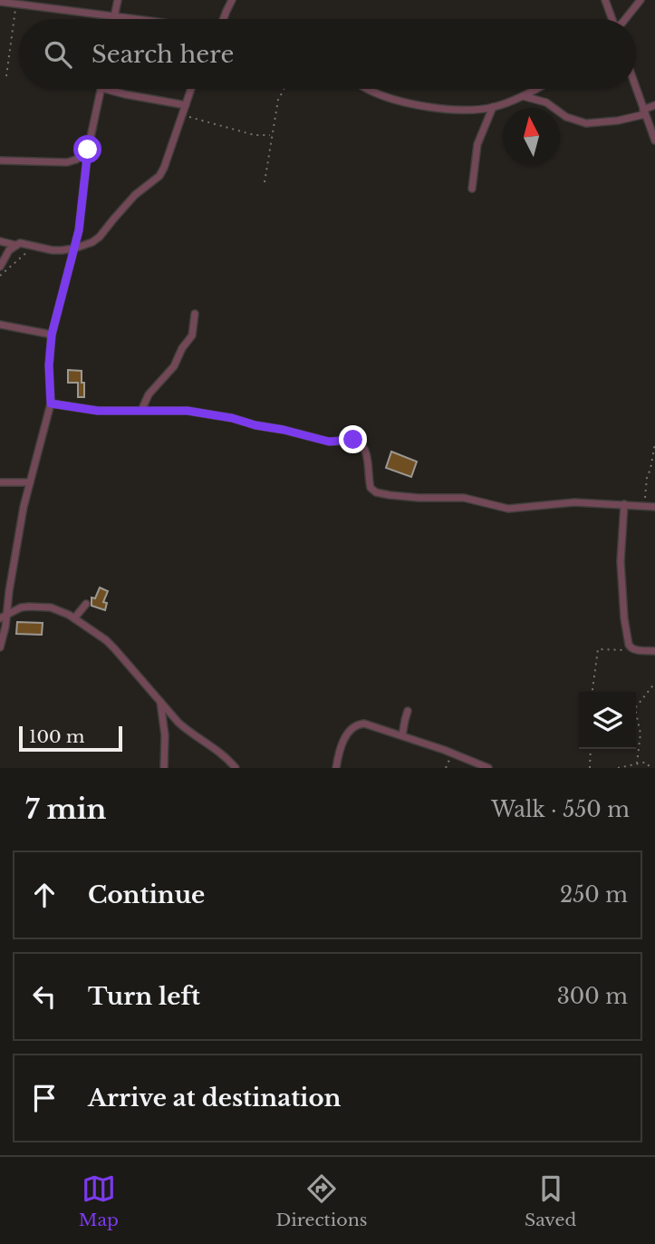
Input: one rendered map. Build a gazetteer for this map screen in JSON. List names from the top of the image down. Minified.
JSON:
{"scale_bar":"100 m","north":"top","page":{"search":"Search here","scale":"100 m","heading":["7 min","Walk · 550 m"],"list":[["Continue","250 m"],["Turn left","300 m"],"Arrive at destination"],"nav":["Map","Directions","Saved"]}}
